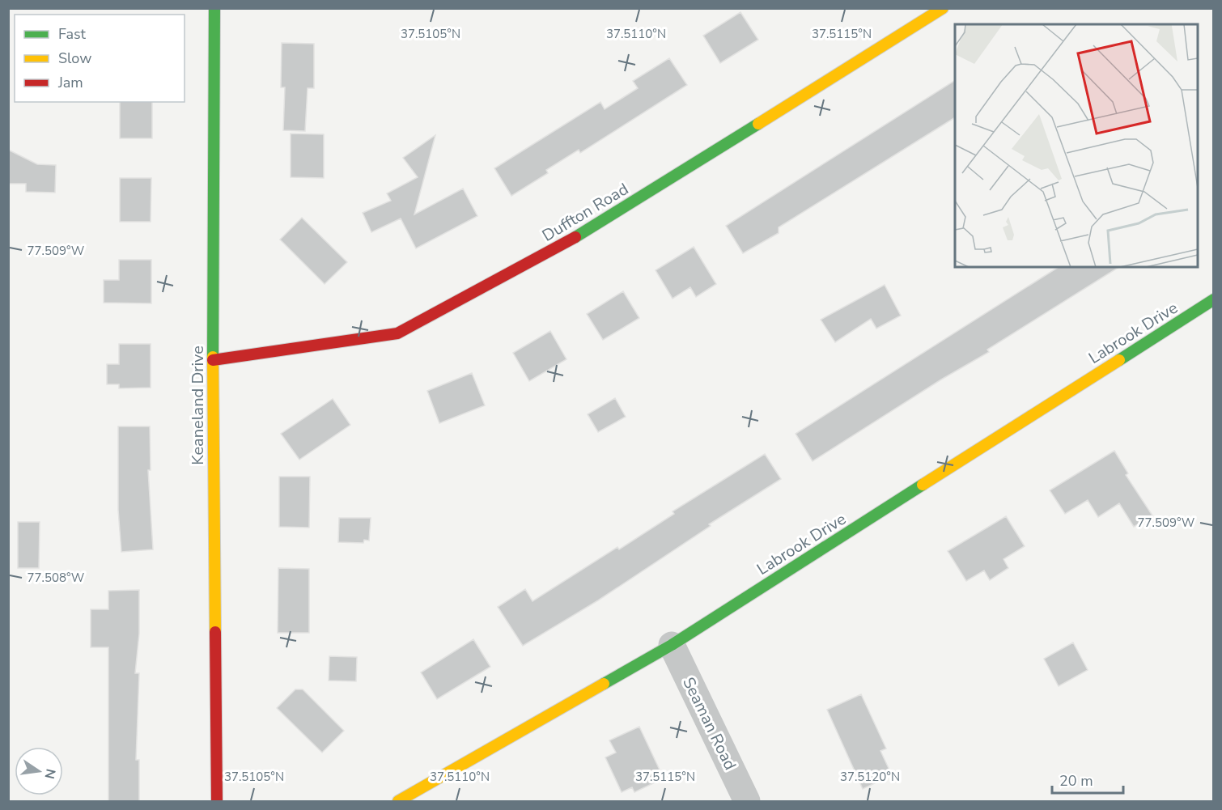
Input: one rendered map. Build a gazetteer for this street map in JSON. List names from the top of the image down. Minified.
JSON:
{"streets":{"street":["Duffton Road","Labrook Drive","Keaneland Drive","Seaman Road"]},"crossings":[["Duffton Road","Keaneland Drive"],["Labrook Drive","Seaman Road"]],"legend":["Fast","Slow","Jam"],"scale_bar":"20 m","north":"right","coordinates":["37.5105°N","37.5110°N","37.5115°N","77.509°W","77.508°W","37.5120°N"]}
